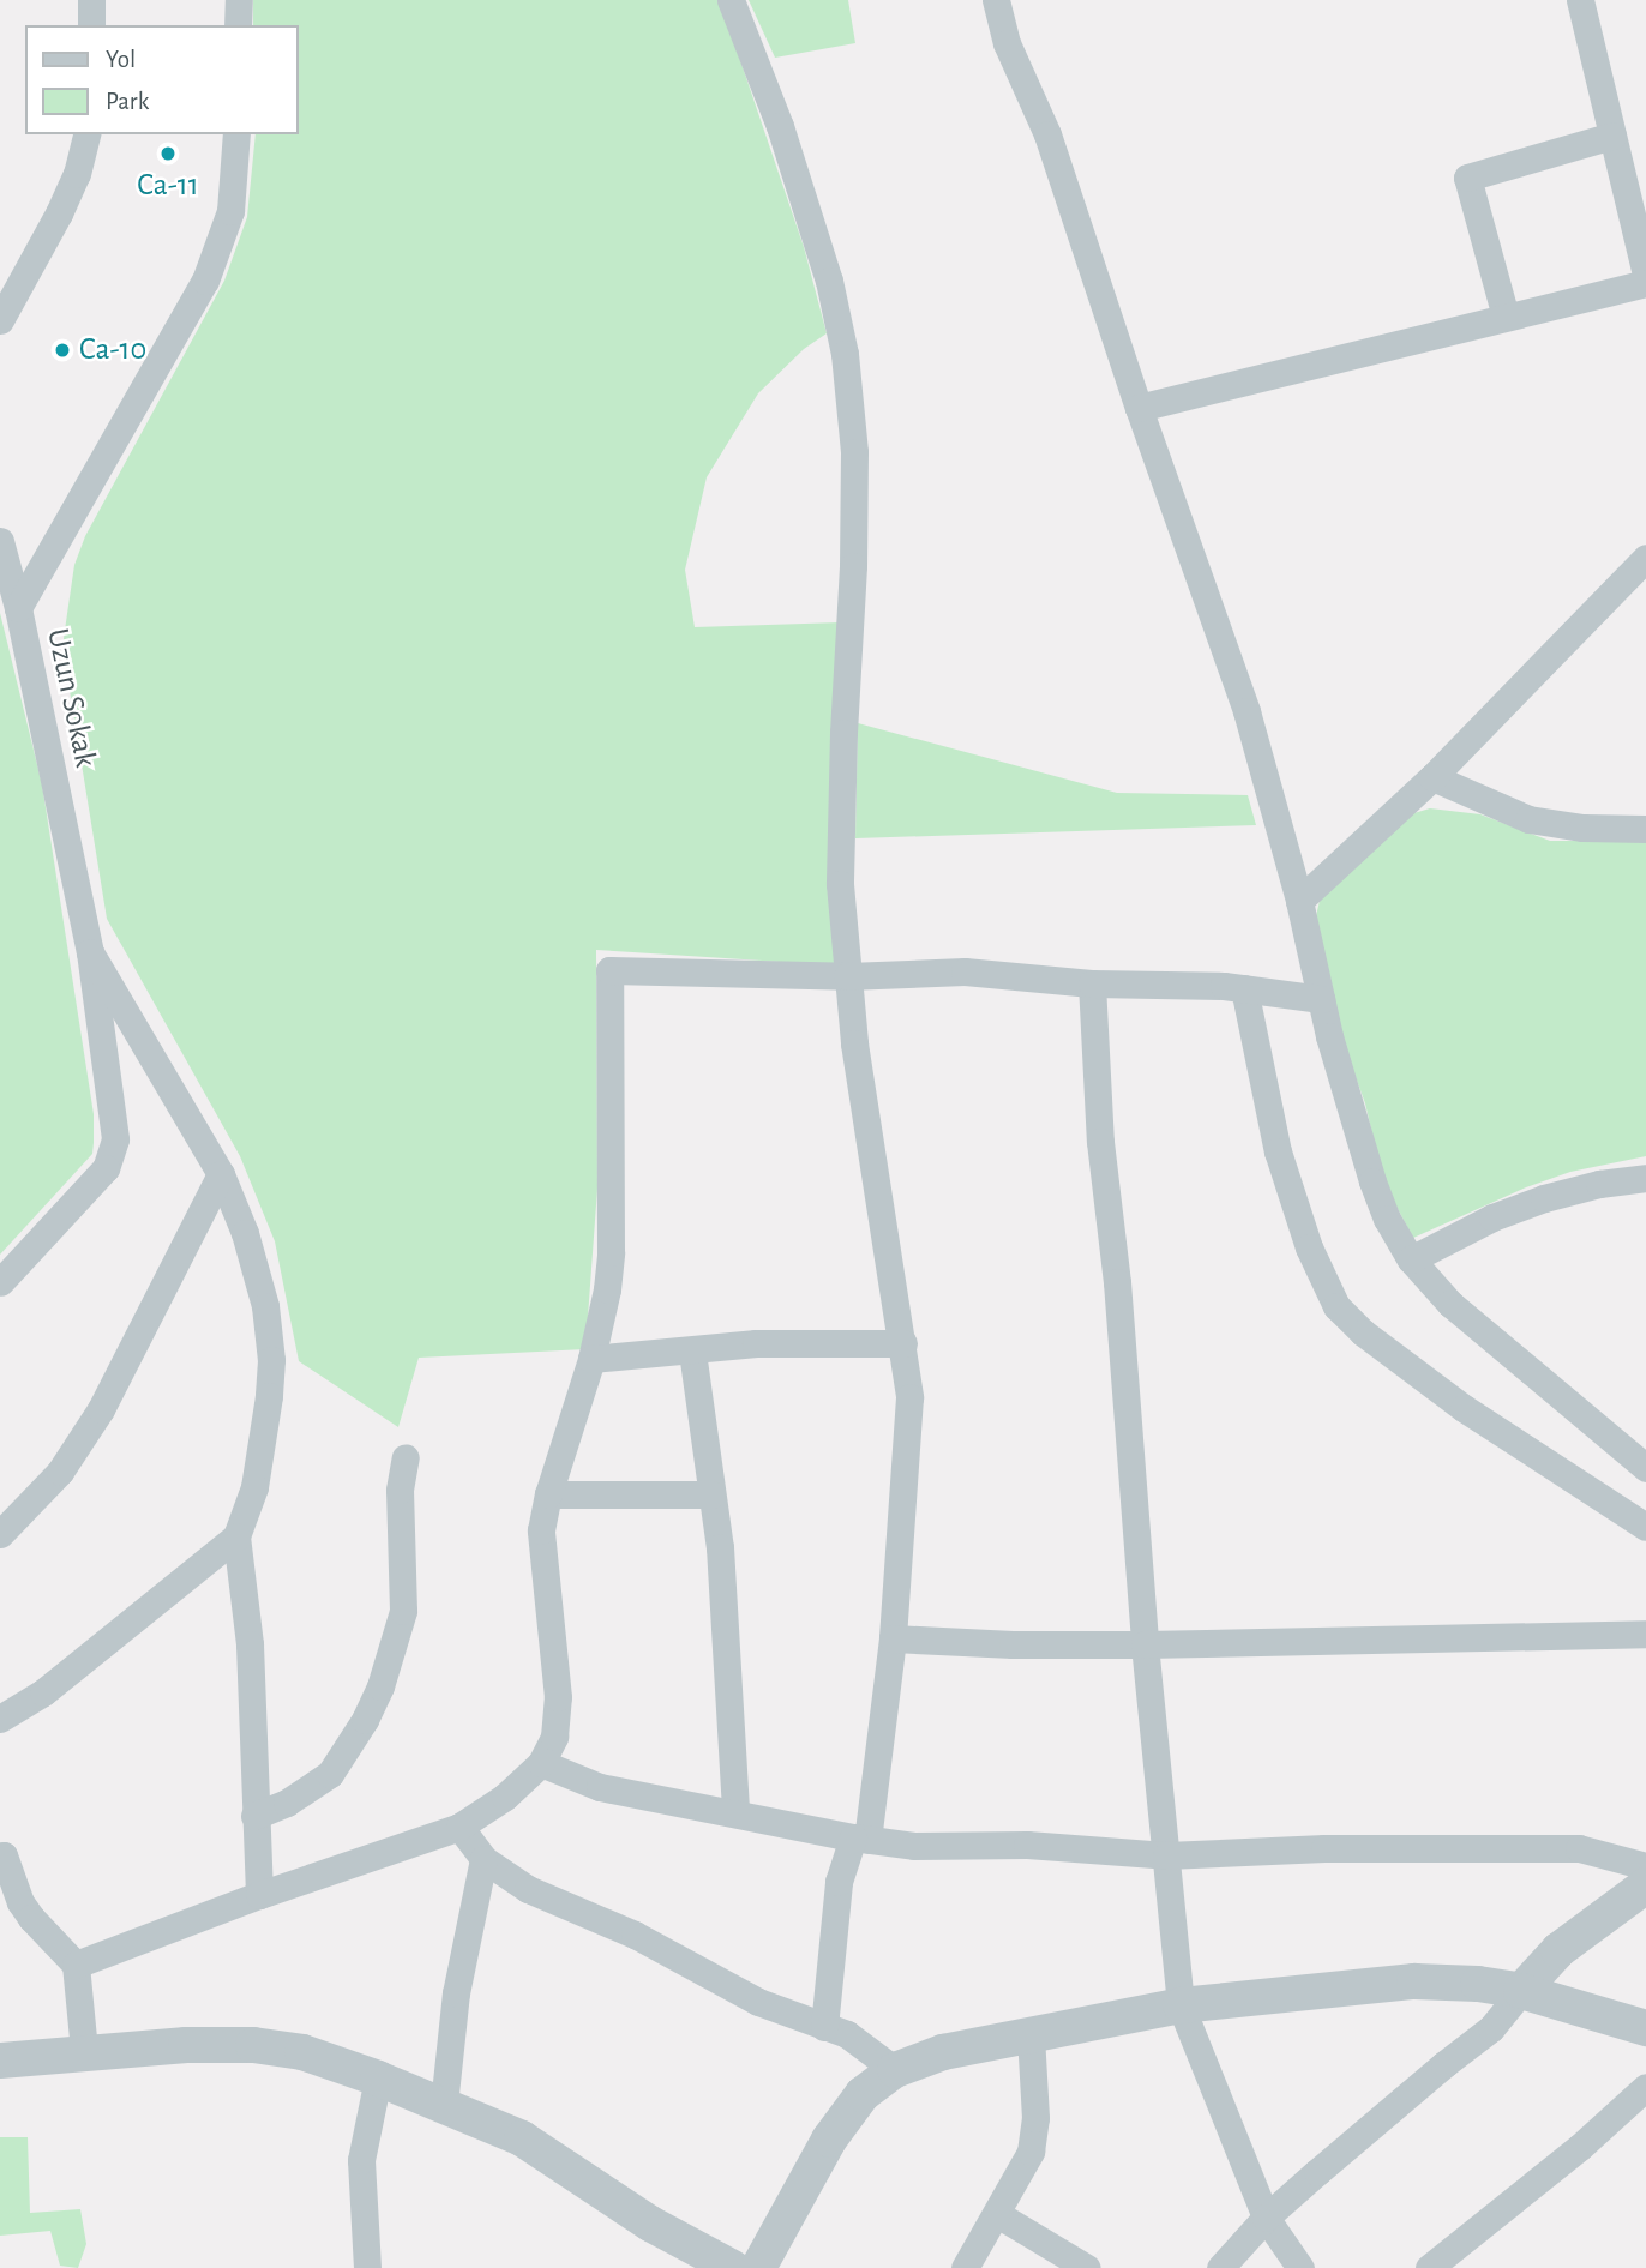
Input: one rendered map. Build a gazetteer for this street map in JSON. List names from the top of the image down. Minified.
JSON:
{"streets":{"street":["Uzun Sokak"]},"places":["Ca-11","Ca-10"],"legend":["Yol","Park"]}
